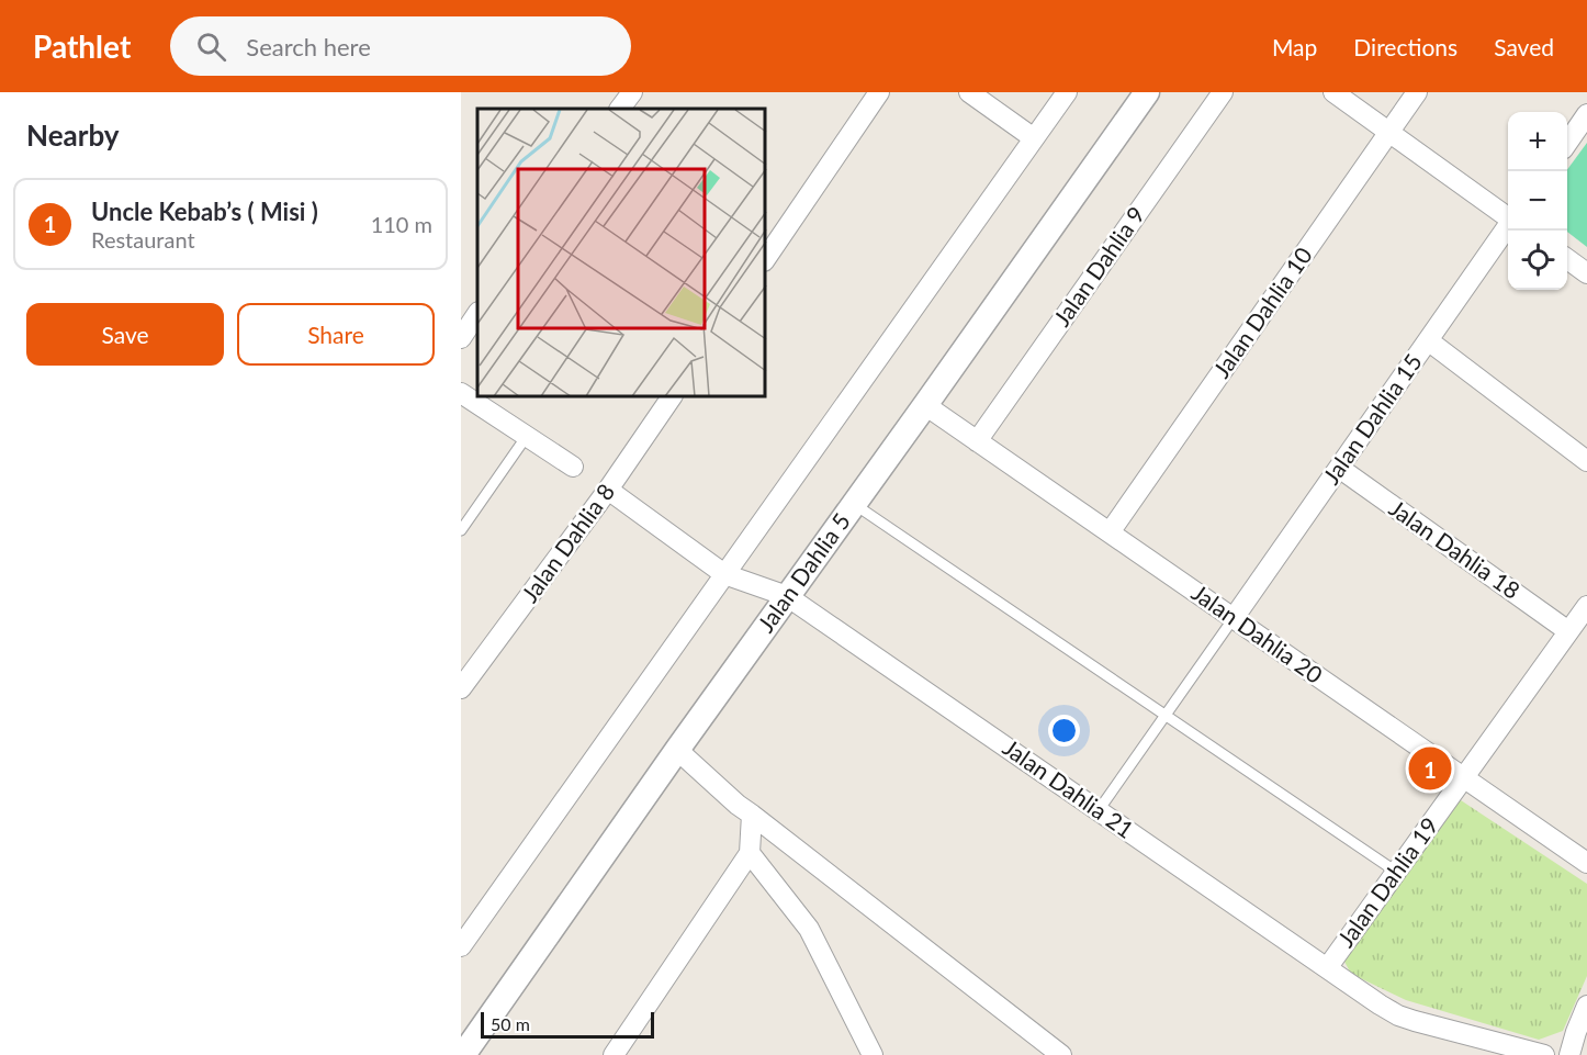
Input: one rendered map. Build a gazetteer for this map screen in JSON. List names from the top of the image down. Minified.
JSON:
{"streets":{"street":["Jalan Dahlia 9","Jalan Dahlia 10","Jalan Dahlia 15","Jalan Dahlia 8","Jalan Dahlia 18","Jalan Dahlia 5","Jalan Dahlia 20","Jalan Dahlia 21","Jalan Dahlia 19"]},"crossings":[["Jalan Dahlia 9","Jalan Dahlia 20"],["Jalan Dahlia 10","Jalan Dahlia 20"],["Jalan Dahlia 15","Jalan Dahlia 18"],["Jalan Dahlia 15","Jalan Dahlia 20"],["Jalan Dahlia 8","Jalan Dahlia 21"],["Jalan Dahlia 18","Jalan Dahlia 19"],["Jalan Dahlia 5","Jalan Dahlia 20"],["Jalan Dahlia 5","Jalan Dahlia 21"],["Jalan Dahlia 20","Jalan Dahlia 19"],["Jalan Dahlia 21","Jalan Dahlia 19"]],"scale_bar":"50 m","page":{"header":"Pathlet","search":"Search here","nav":["Map","Directions","Saved"],"heading":"Nearby","map_buttons":["+","−"],"list":[{"mark":"1","name":"Uncle Kebab’s ( Misi )","note":"Restaurant","value":"110 m"}],"buttons":["Save","Share"],"pins":"1","scale":"50 m"}}
